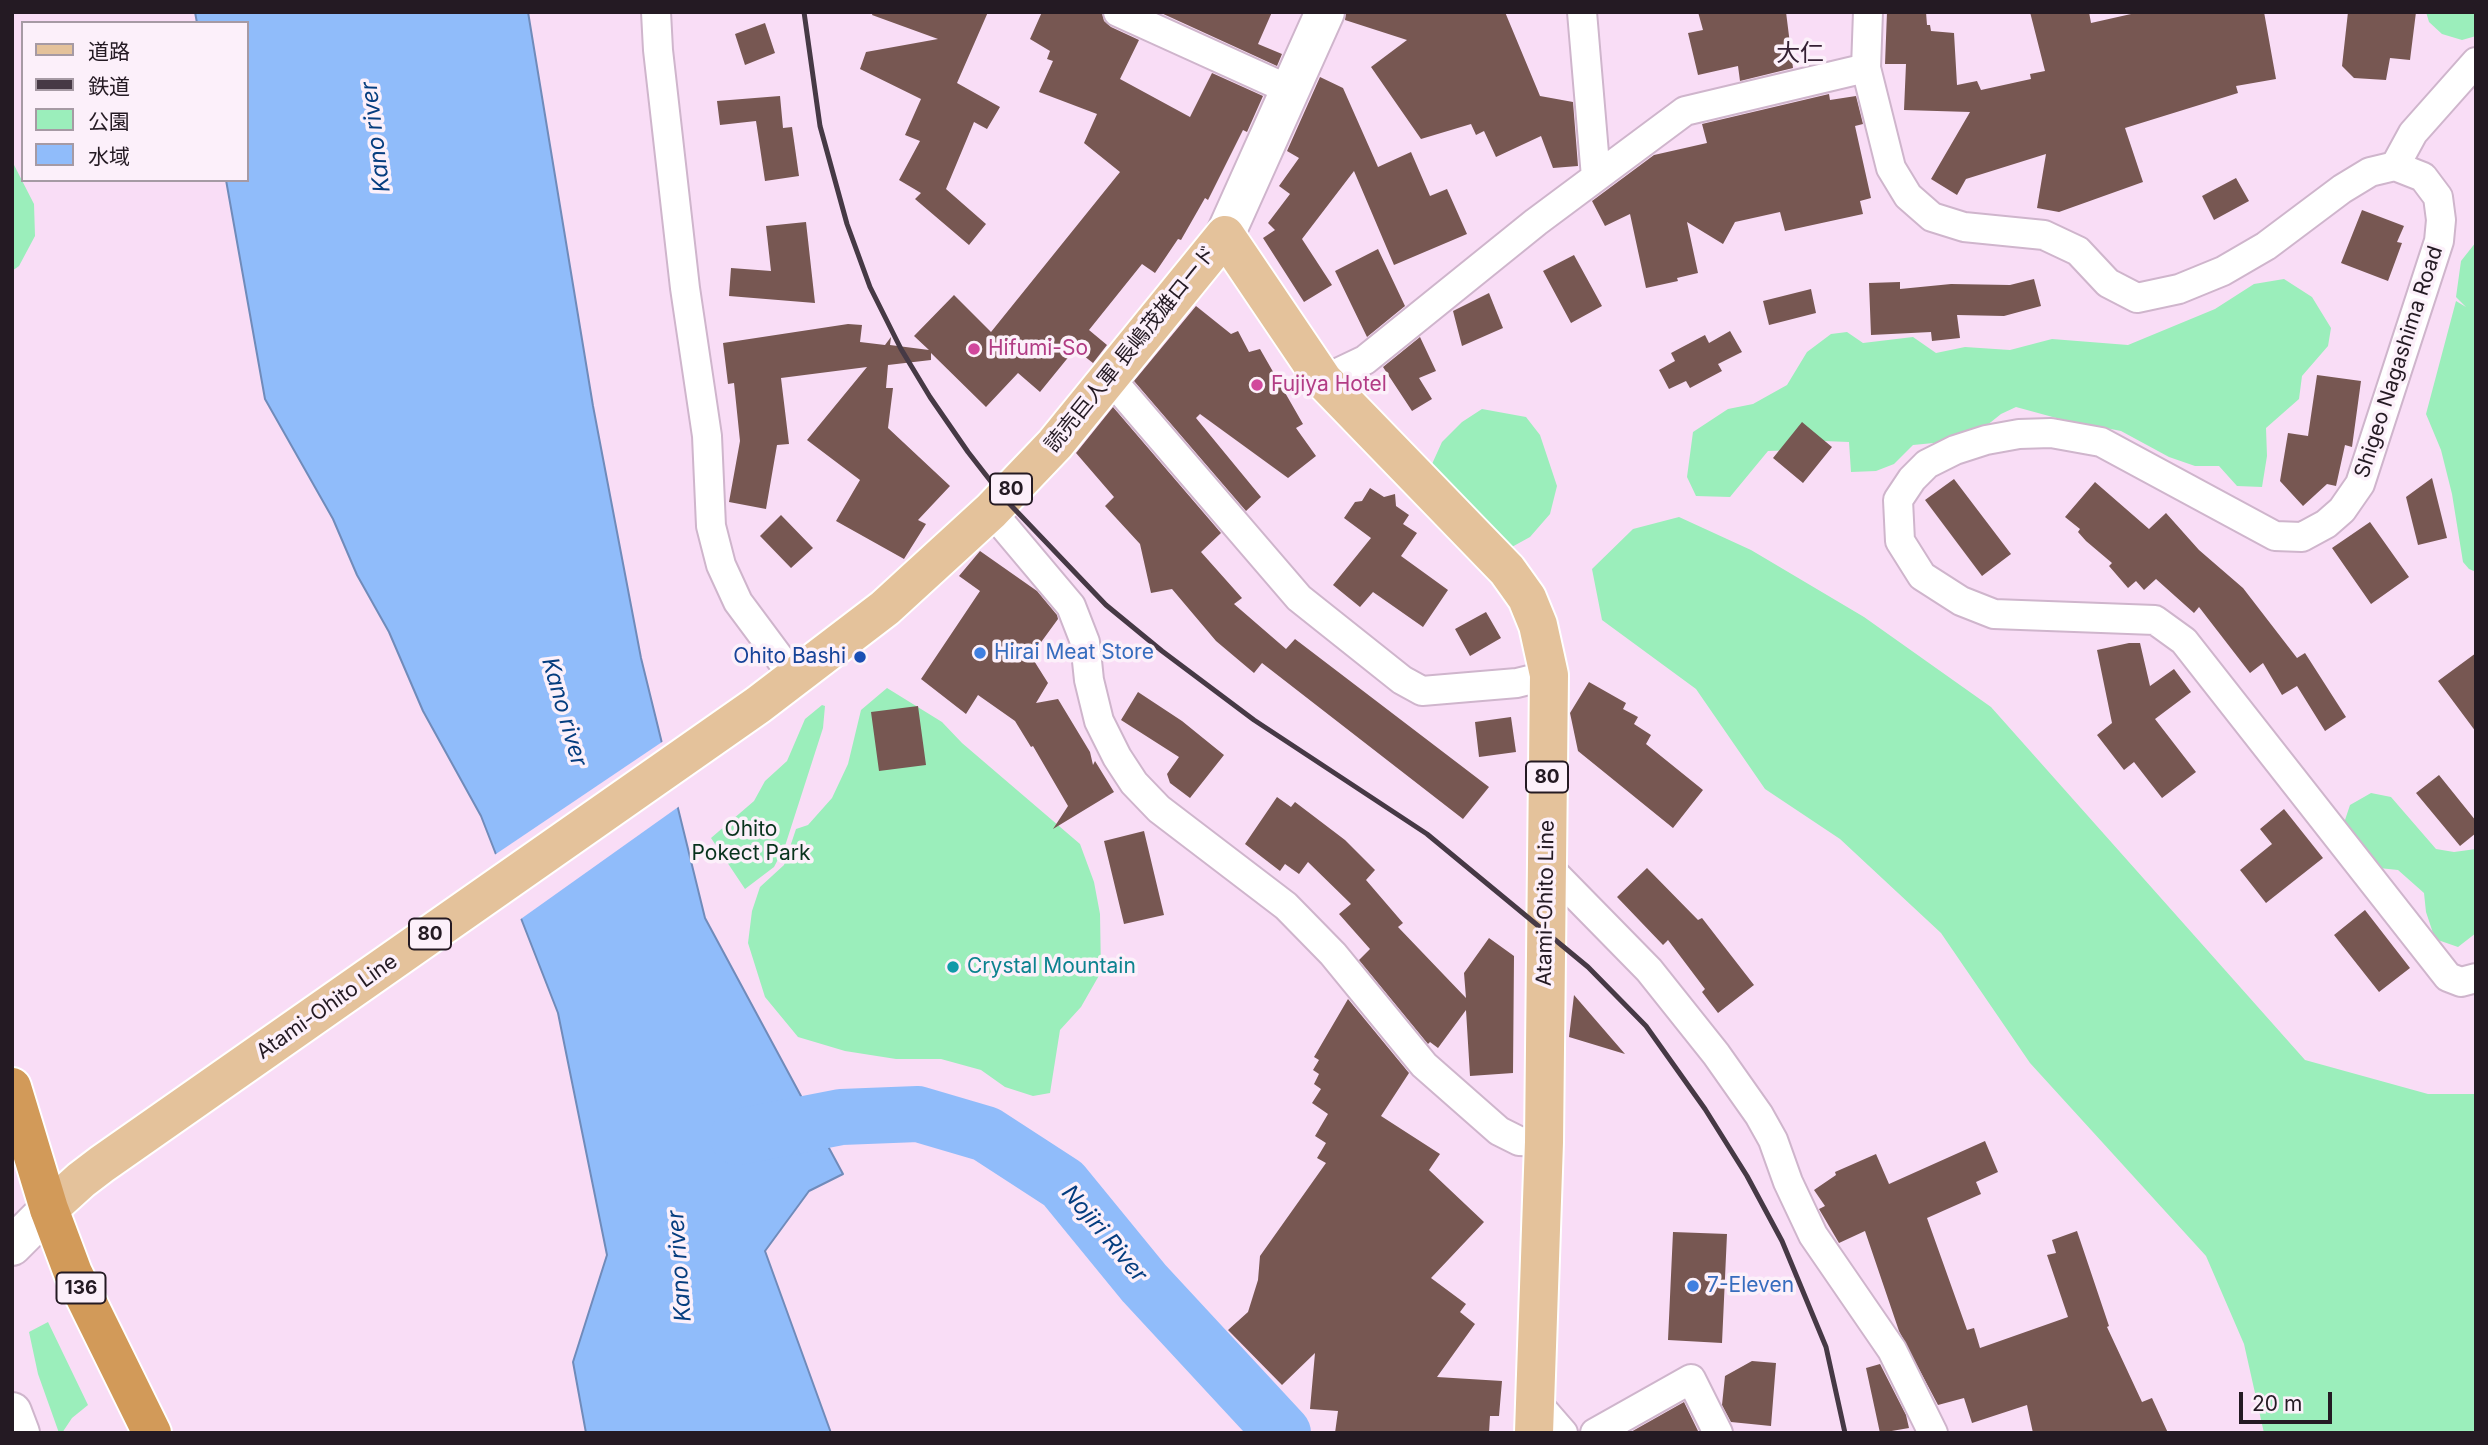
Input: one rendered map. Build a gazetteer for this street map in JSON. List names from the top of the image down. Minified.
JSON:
{"streets":{"highway":["136"],"main road":["読売巨人軍 長嶋茂雄ロード","80","Atami-Ohito Line"],"street":["Shigeo Nagashima Road"]},"crossings":[["読売巨人軍 長嶋茂雄ロード","Atami-Ohito Line"],["Atami-Ohito Line","136"]],"districts":["大仁"],"water":["Kano river","Nojiri River"],"parks":["Ohito Pokect Park"],"places":["Hifumi-So","Fujiya Hotel","Hirai Meat Store","Ohito Bashi","Crystal Mountain","7-Eleven"],"legend":["道路","鉄道","公園","水域"],"scale_bar":"20 m"}
